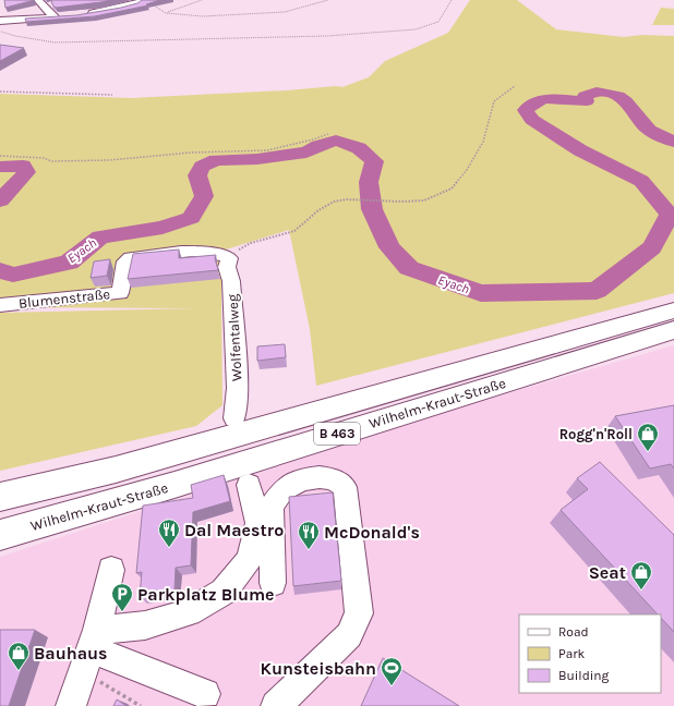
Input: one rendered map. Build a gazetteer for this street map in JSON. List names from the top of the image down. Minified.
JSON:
{"streets":{"highway":["Wilhelm-Kraut-Straße","B 463"],"street":["Blumenstraße","Wolfentalweg"]},"crossings":[["Blumenstraße","Wolfentalweg"]],"water":["Eyach"],"places":{"shop":["Rogg'n'Roll","Seat","Bauhaus"],"restaurant":["Dal Maestro","McDonald's"],"parking":["Parkplatz Blume"],"sports":["Kunsteisbahn"]},"legend":["Road","Park","Building"]}
